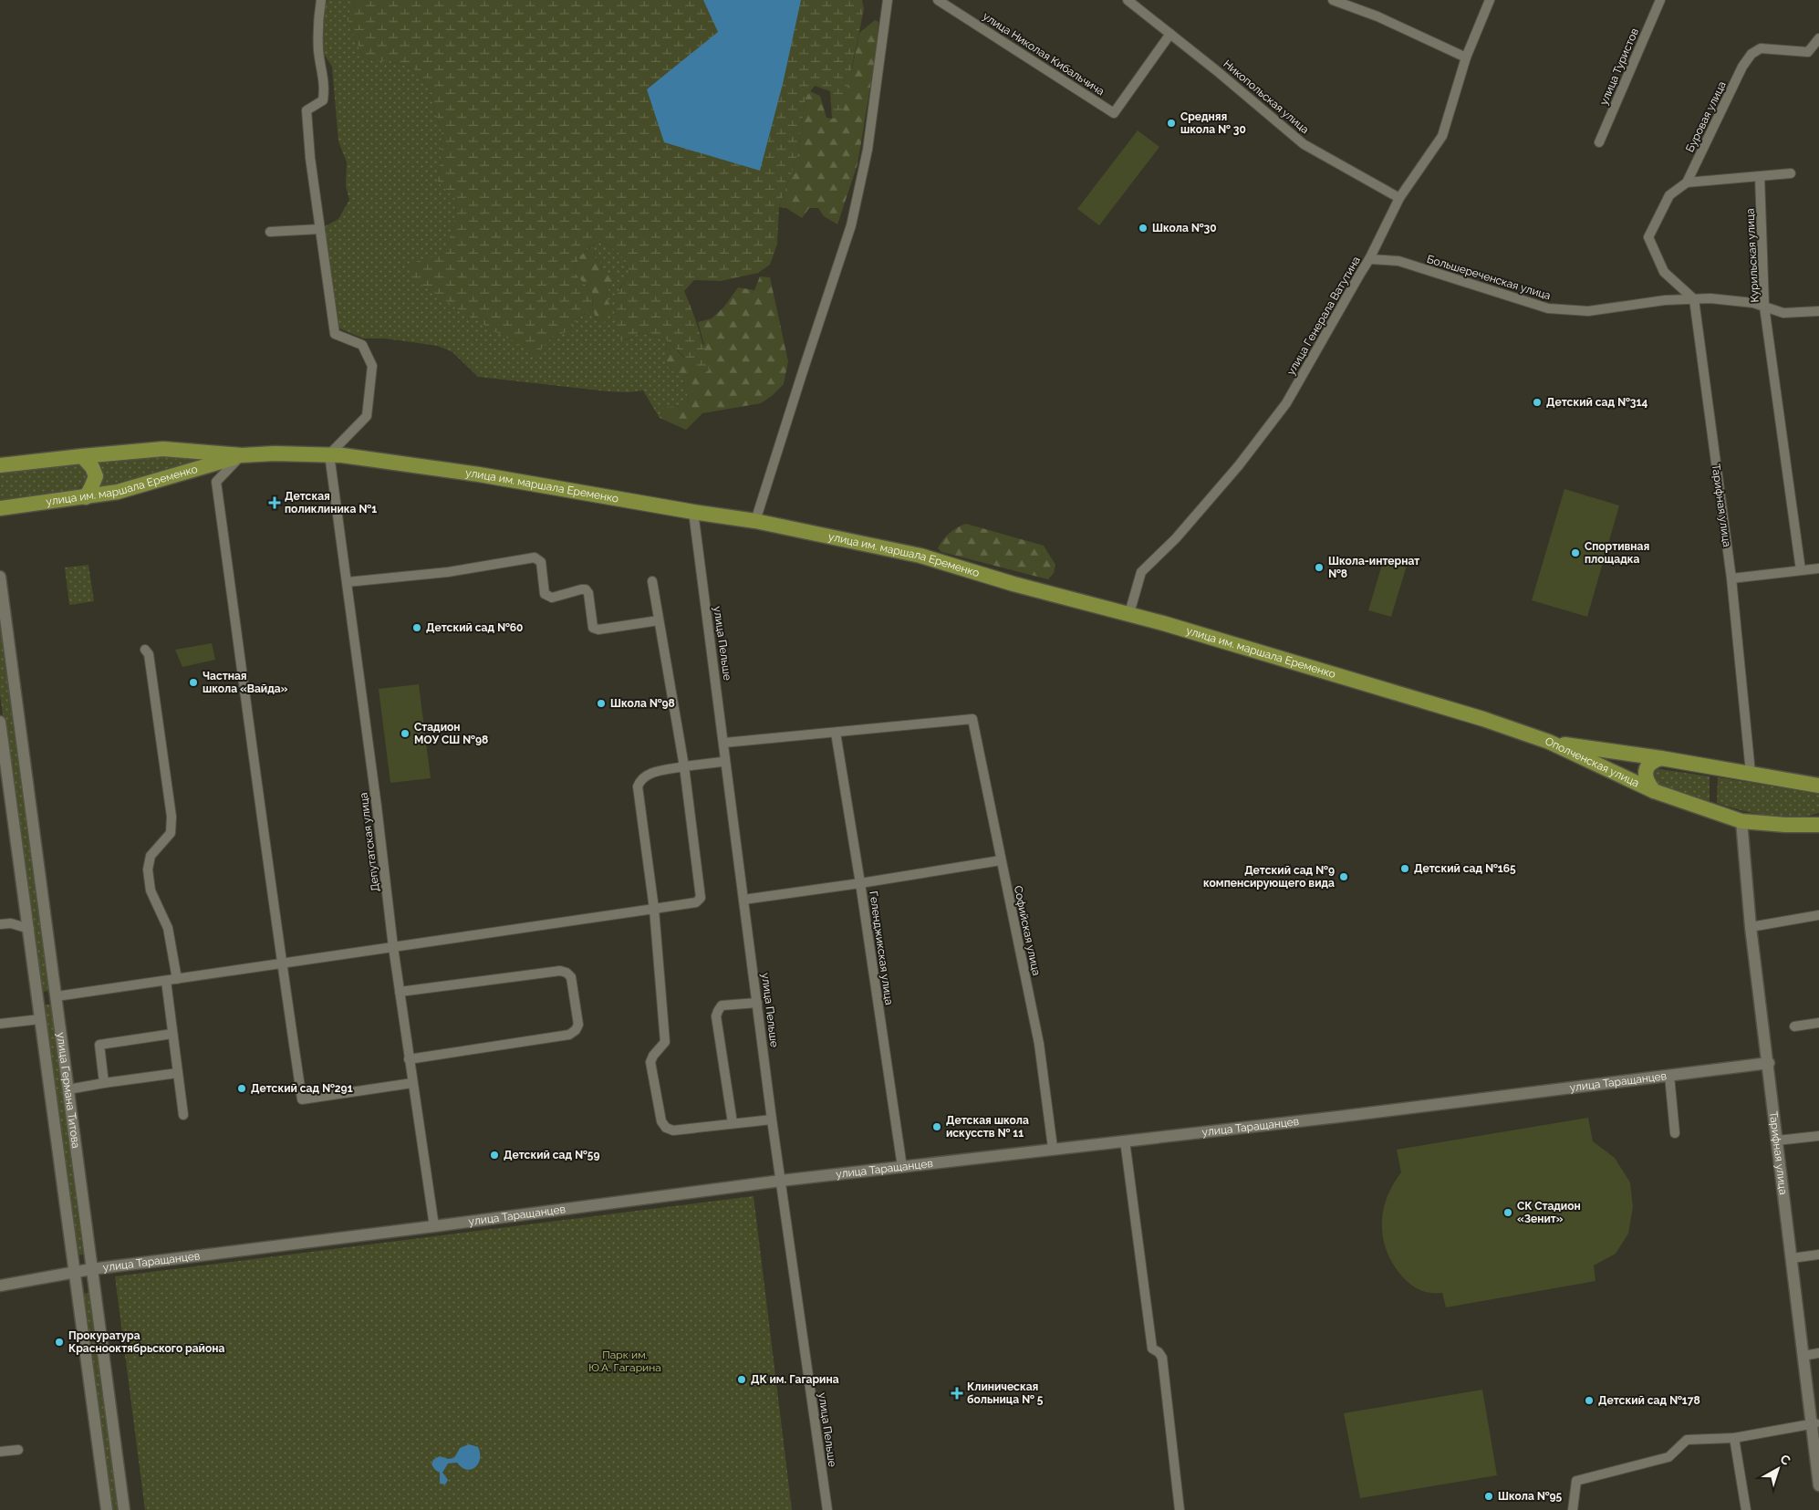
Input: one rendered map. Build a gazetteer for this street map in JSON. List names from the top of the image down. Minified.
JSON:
{"streets":{"highway":["улица им. маршала Еременко","Ополченская улица"],"street":["улица Николая Кибальчича","улица Туристов","Никопольская улица","Буровая улица","Курильская улица","Большереченская улица","улица Генерала Ватутина","Тарифная улица","улица Пельше","Депутатская улица","Софийская улица","Геленджикская улица","улица Таращанцев","улица Германа Титова"]},"crossings":[["улица Николая Кибальчича","Никопольская улица"],["Никопольская улица","улица Генерала Ватутина"],["Буровая улица","Большереченская улица"],["Буровая улица","Тарифная улица"],["Курильская улица","Большереченская улица"],["Большереченская улица","улица Генерала Ватутина"],["Большереченская улица","Тарифная улица"],["улица Генерала Ватутина","улица им. маршала Еременко"],["улица им. маршала Еременко","улица Пельше"],["улица им. маршала Еременко","Ополченская улица"],["улица им. маршала Еременко","Депутатская улица"],["Тарифная улица","Ополченская улица"],["Тарифная улица","улица Таращанцев"],["улица Пельше","улица Таращанцев"],["Депутатская улица","улица Таращанцев"],["Софийская улица","Геленджикская улица"],["Софийская улица","улица Таращанцев"],["Геленджикская улица","улица Таращанцев"],["улица Таращанцев","улица Германа Титова"]],"parks":["Парк им. Ю.А. Гагарина"],"places":{"other":["Средняя школа № 30","Школа №30","Детский сад №314","Спортивная площадка","Школа-интернат №8","Детский сад №60","Частная школа «Вайда»","Школа №98","Стадион МОУ СШ №98","Детский сад №165","Детский сад №9 компенсирующего вида","Детский сад №291","Детская школа искусств № 11","Детский сад №59","СК Стадион «Зенит»","Прокуратура Краснооктябрьского района","ДК им. Гагарина","Детский сад №178","Школа №95"],"health":["Детская поликлиника №1","Клиническая больница № 5"]},"north":"top right"}
